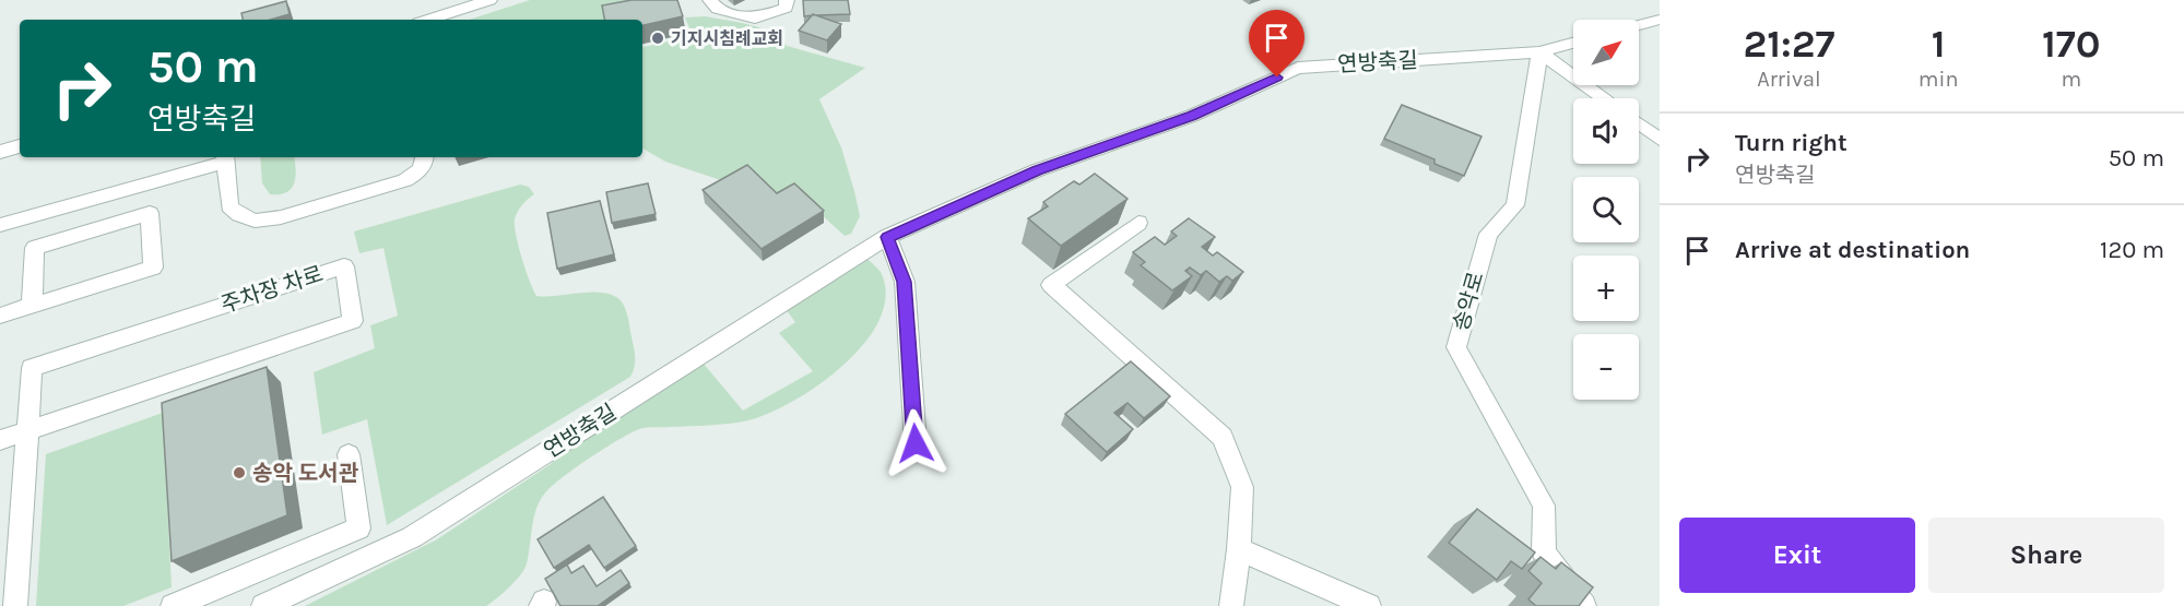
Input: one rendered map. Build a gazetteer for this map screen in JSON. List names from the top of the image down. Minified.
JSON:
{"streets":{"street":["연방축길","주차장 차로","송악로"]},"crossings":[["연방축길","송악로"]],"places":["기지시침례교회","송악 도서관"],"north":"top right","page":{"eta":["21:27","Arrival","1","min","170","m"],"map_buttons":["+","−"],"turn":["50 m","연방축길"],"list":[{"name":"Turn right","note":"연방축길","value":"50 m"},{"name":"Arrive at destination","value":"120 m"}],"buttons":["Exit","Share"]}}
